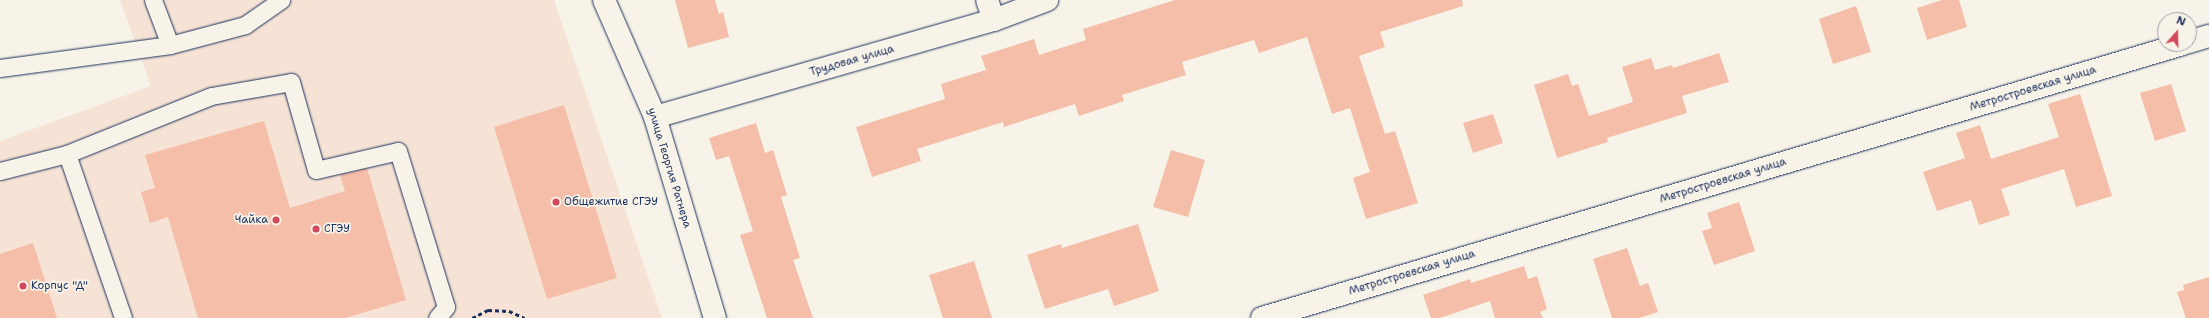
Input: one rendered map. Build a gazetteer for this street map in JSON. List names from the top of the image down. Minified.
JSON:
{"streets":{"street":["Трудовая улица","Метростроевская улица","улица Георгия Ратнера"]},"crossings":[["Трудовая улица","улица Георгия Ратнера"]],"places":["Общежитие СГЭУ","Чайка","СГЭУ","Корпус \"Д\""],"north":"top"}
